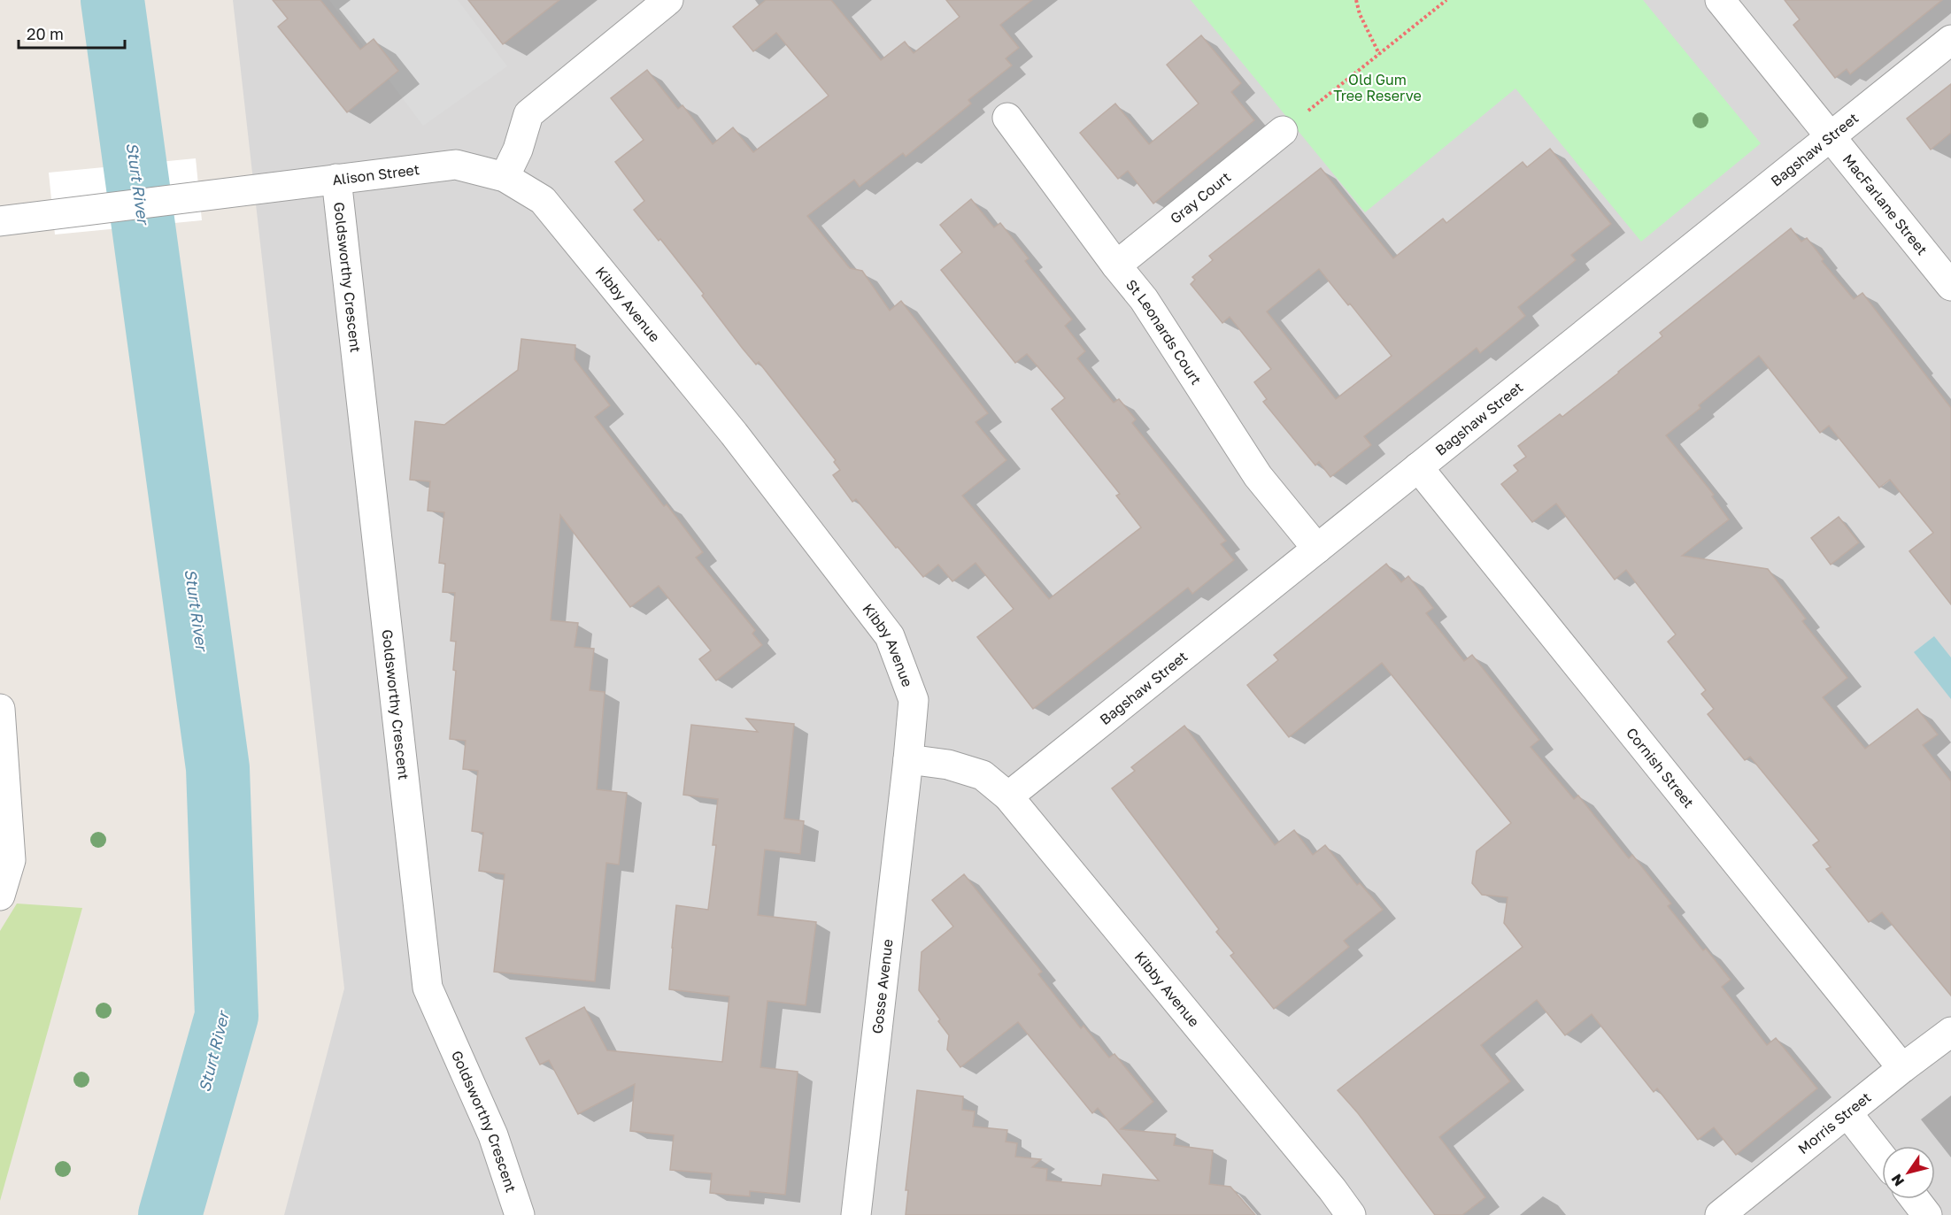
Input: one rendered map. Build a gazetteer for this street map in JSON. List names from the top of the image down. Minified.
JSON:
{"streets":{"street":["Bagshaw Street","Alison Street","Gray Court","MacFarlane Street","Goldsworthy Crescent","Kibby Avenue","St Leonards Court","Cornish Street","Gosse Avenue","Morris Street"]},"crossings":[["Bagshaw Street","MacFarlane Street"],["Bagshaw Street","Kibby Avenue"],["Bagshaw Street","St Leonards Court"],["Bagshaw Street","Cornish Street"],["Alison Street","Goldsworthy Crescent"],["Alison Street","Kibby Avenue"],["Gray Court","St Leonards Court"],["Kibby Avenue","Gosse Avenue"],["Cornish Street","Morris Street"]],"water":["Sturt River"],"parks":["Old Gum Tree Reserve"],"scale_bar":"20 m","north":"bottom left"}
